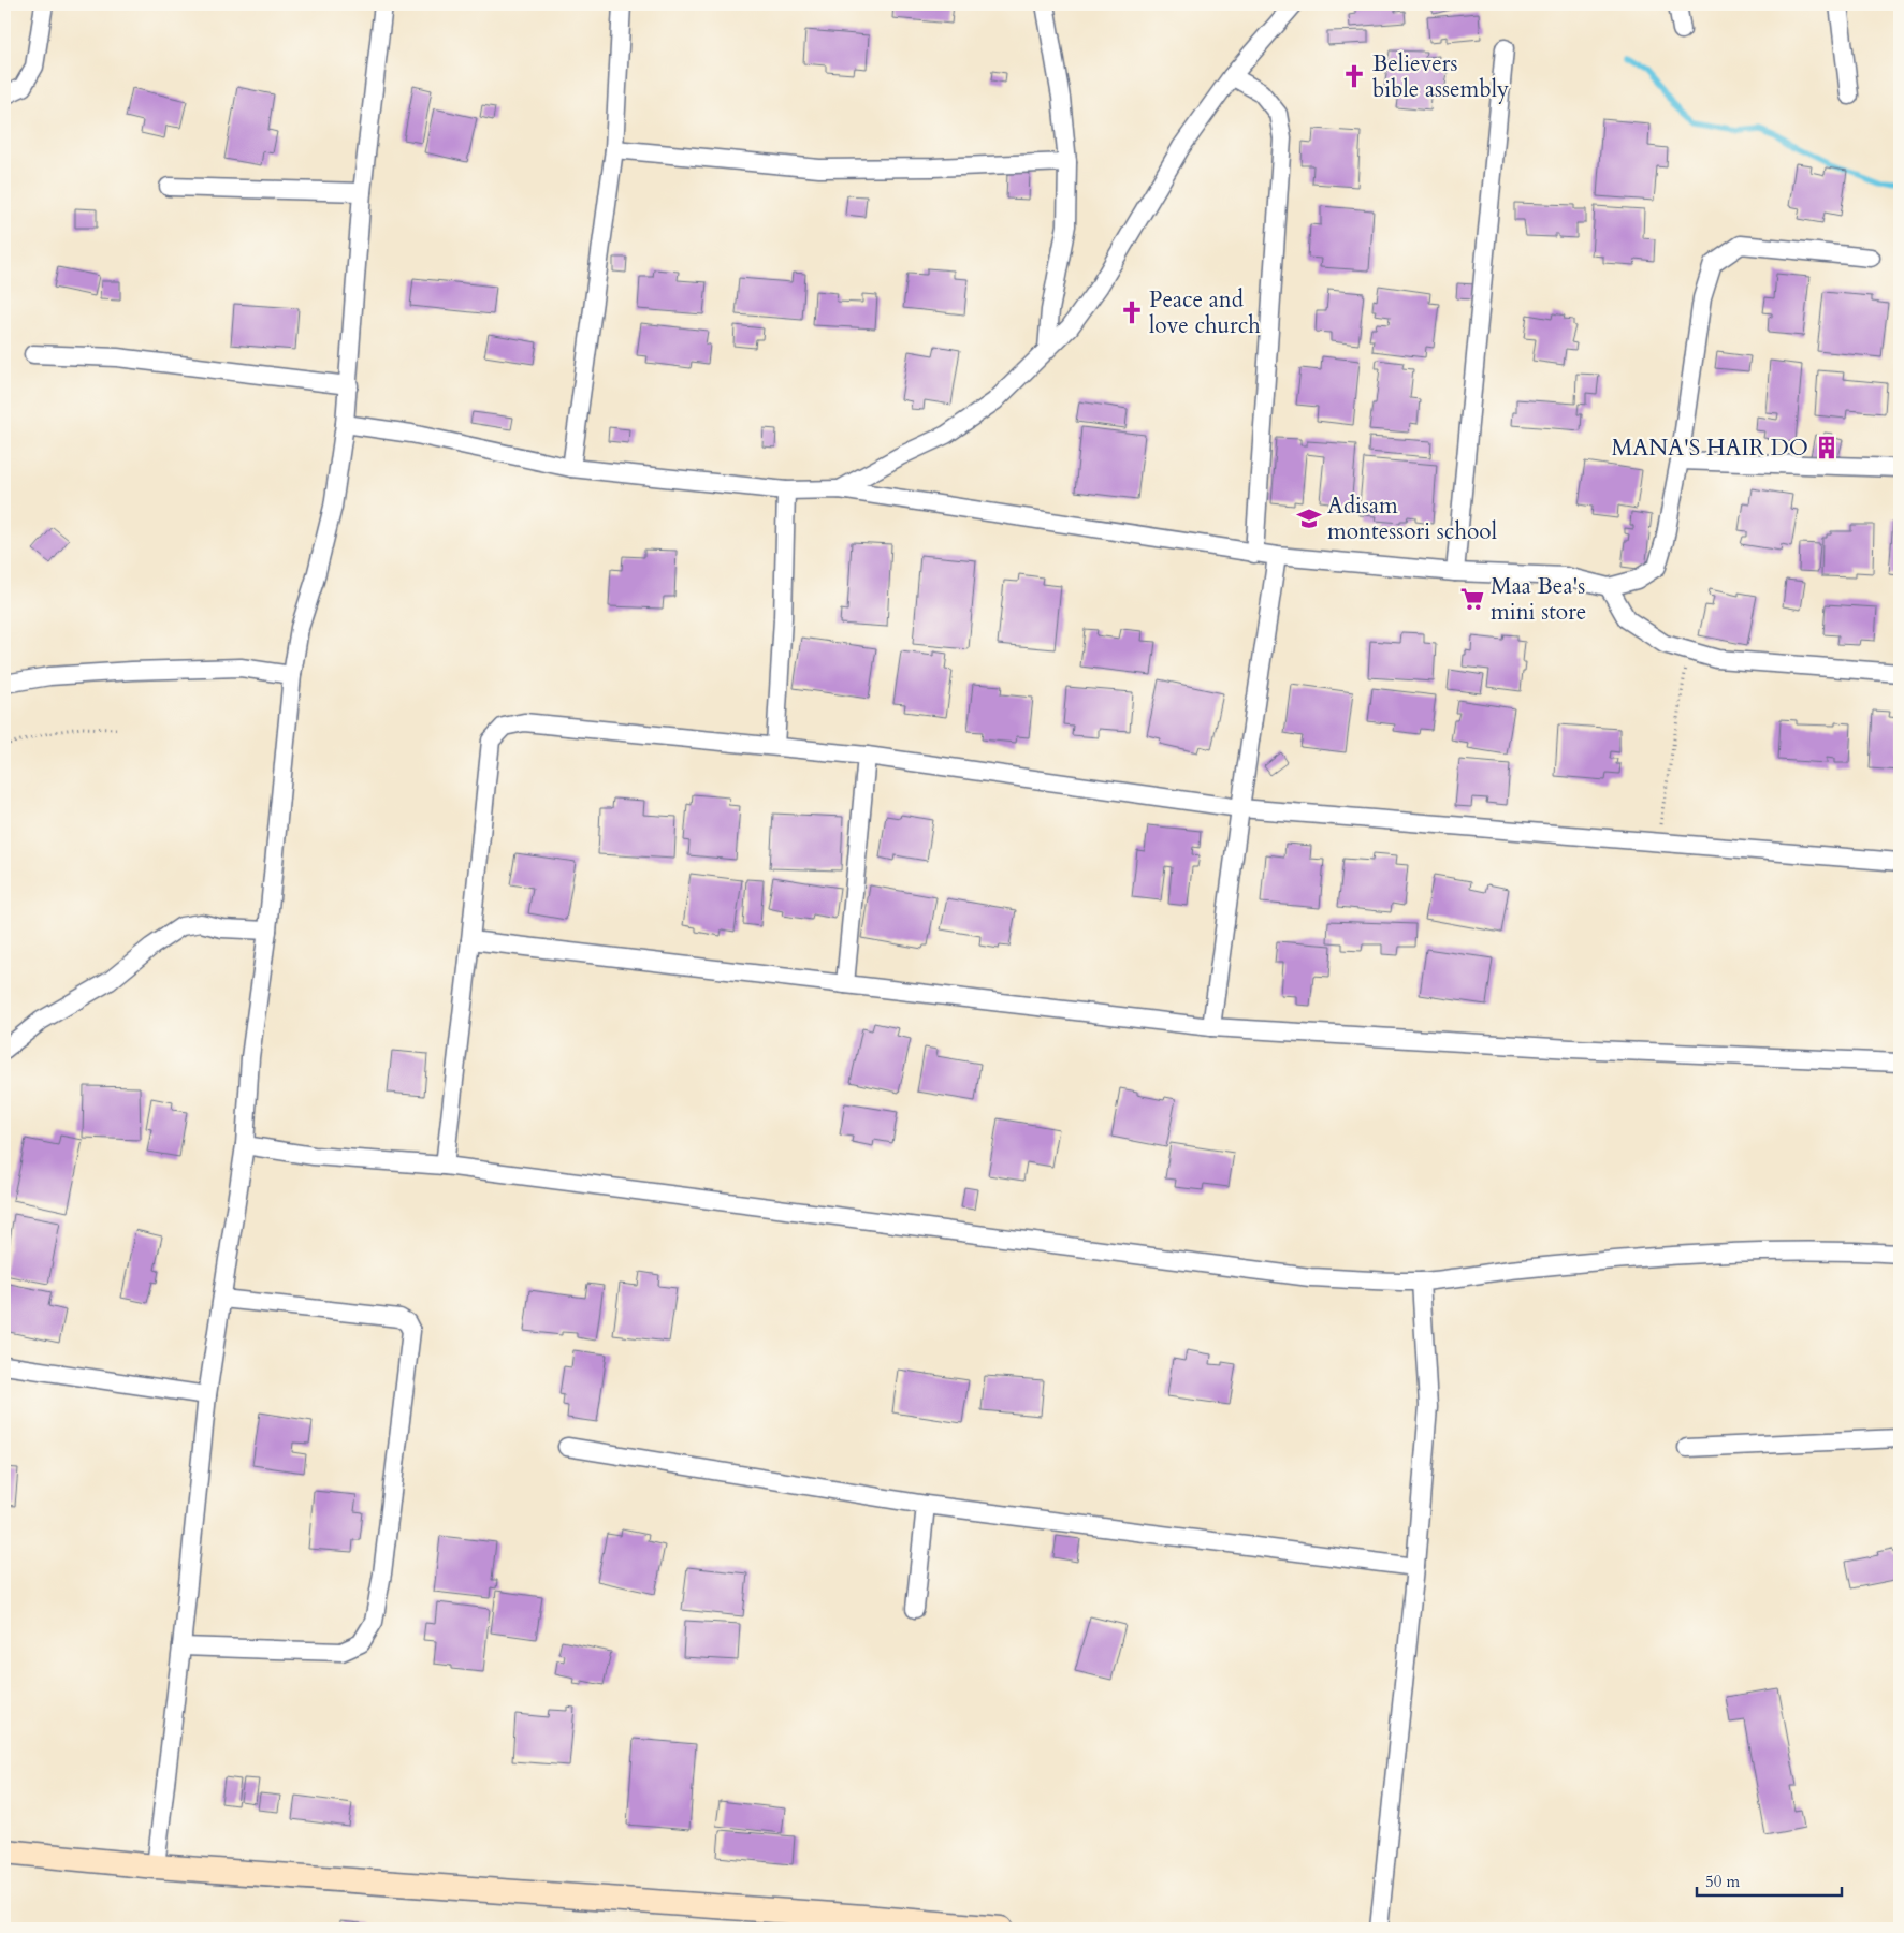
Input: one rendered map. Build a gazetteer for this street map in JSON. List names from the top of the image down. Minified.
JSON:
{"places":{"church":["Believers bible assembly","Peace and love church"],"building":["MANA'S HAIR DO"],"school or university":["Adisam montessori school"],"supermarket":["Maa Bea's mini store"]},"scale_bar":"50 m"}
